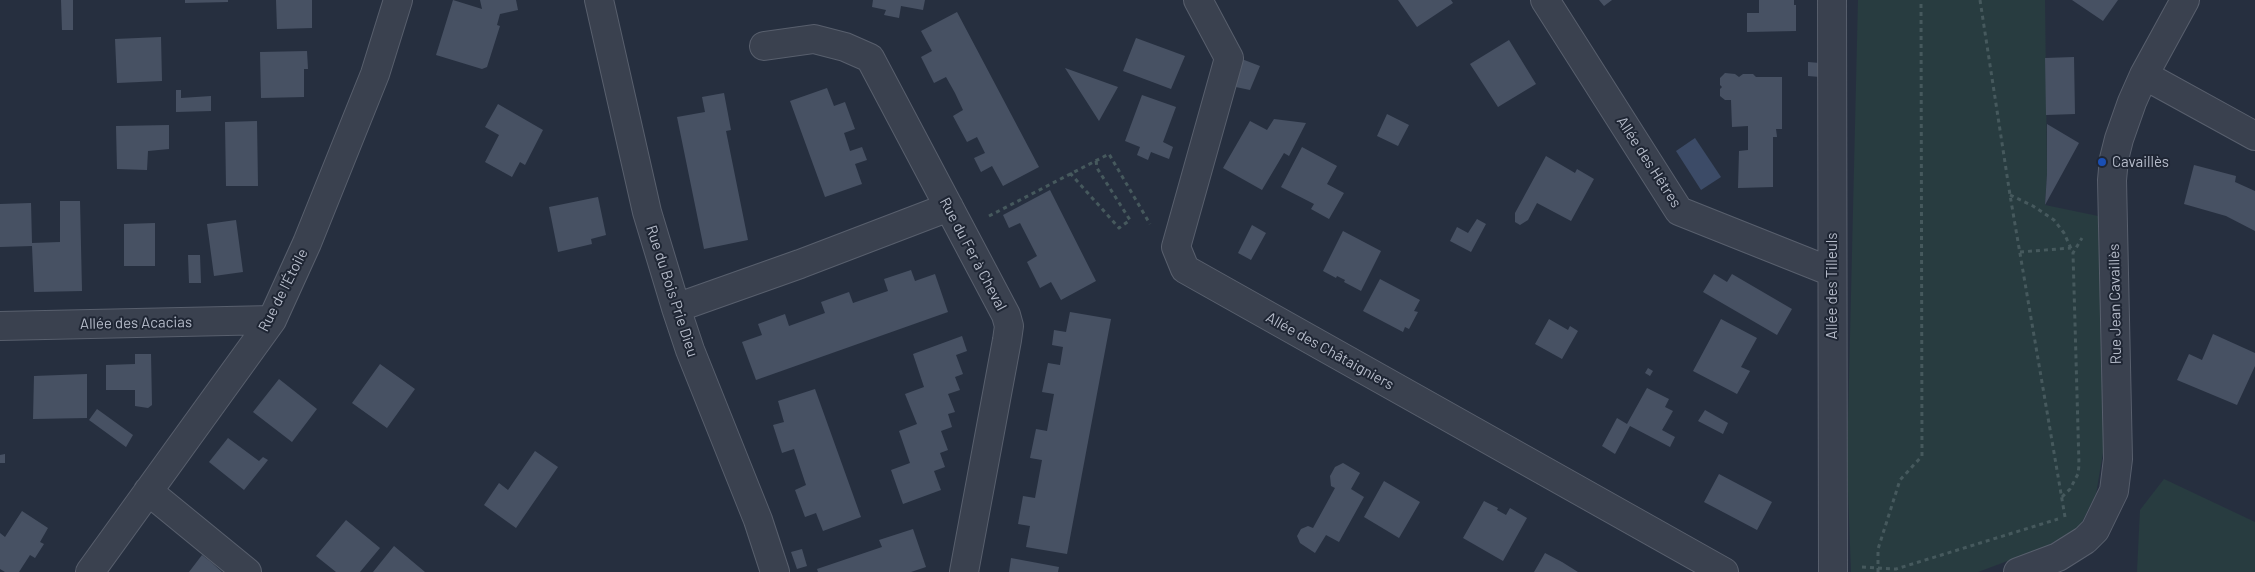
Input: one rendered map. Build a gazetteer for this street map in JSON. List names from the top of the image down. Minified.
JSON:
{"streets":{"street":["Allée des Hêtres","Rue du Fer à Cheval","Allée des Tilleuls","Rue de l'Étoile","Rue du Bois Prie Dieu","Rue Jean Cavaillès","Allée des Acacias","Allée des Châtaigniers"]},"crossings":[["Allée des Hêtres","Allée des Tilleuls"],["Rue de l'Étoile","Allée des Acacias"]],"places":["Cavaillès"]}
